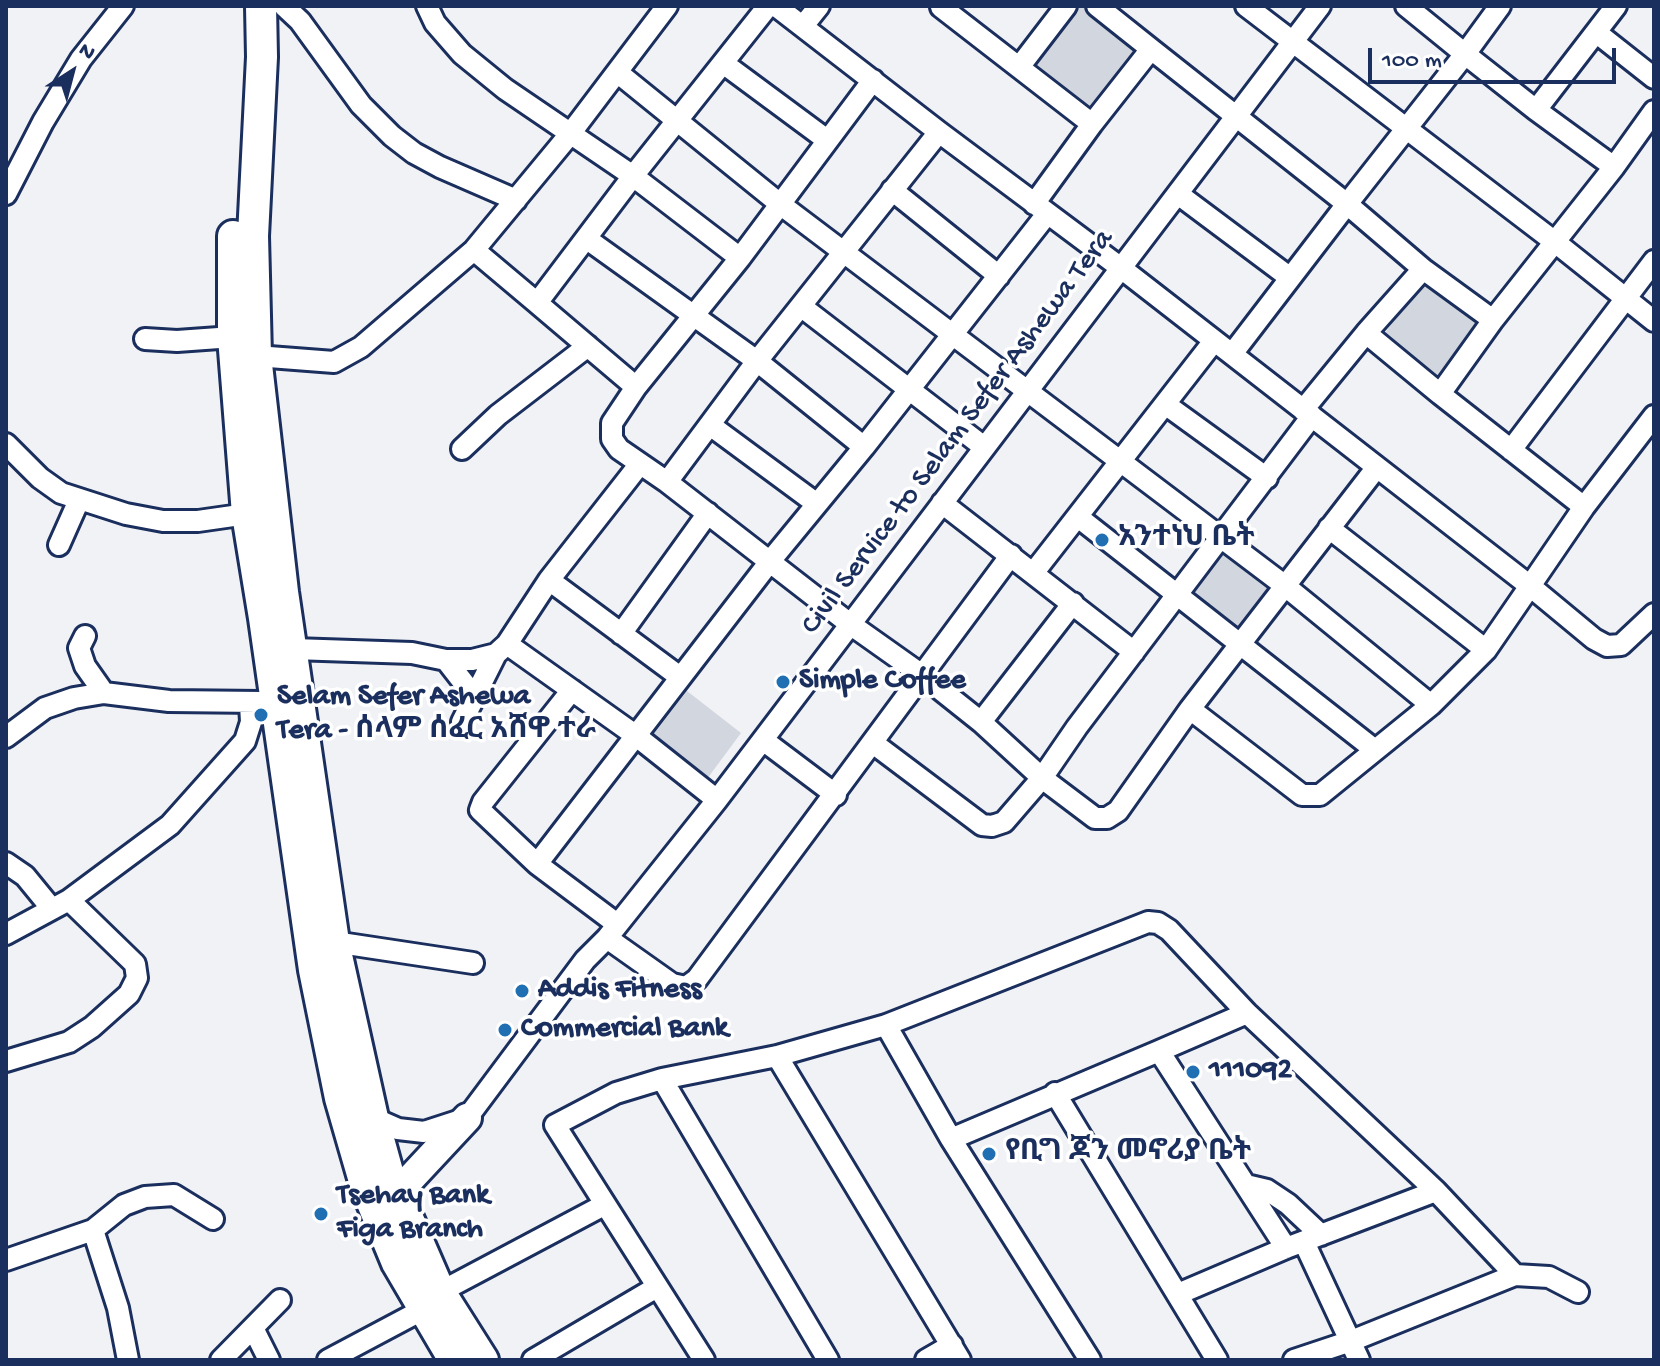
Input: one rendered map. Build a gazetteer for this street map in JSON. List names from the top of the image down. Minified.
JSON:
{"streets":{"street":["Civil Service to Selam Sefer Ashewa Tera"]},"places":["አንተነህ ቤት","Simple Coffee","Selam Sefer Ashewa Tera - ሰላም ሰፈር አሸዋ ተራ","Addis Fitness","Commercial Bank","111092","የቢግ ጆን መኖሪያ ቤት","Tsehay Bank Figa Branch"],"scale_bar":"100 m","north":"top right"}
